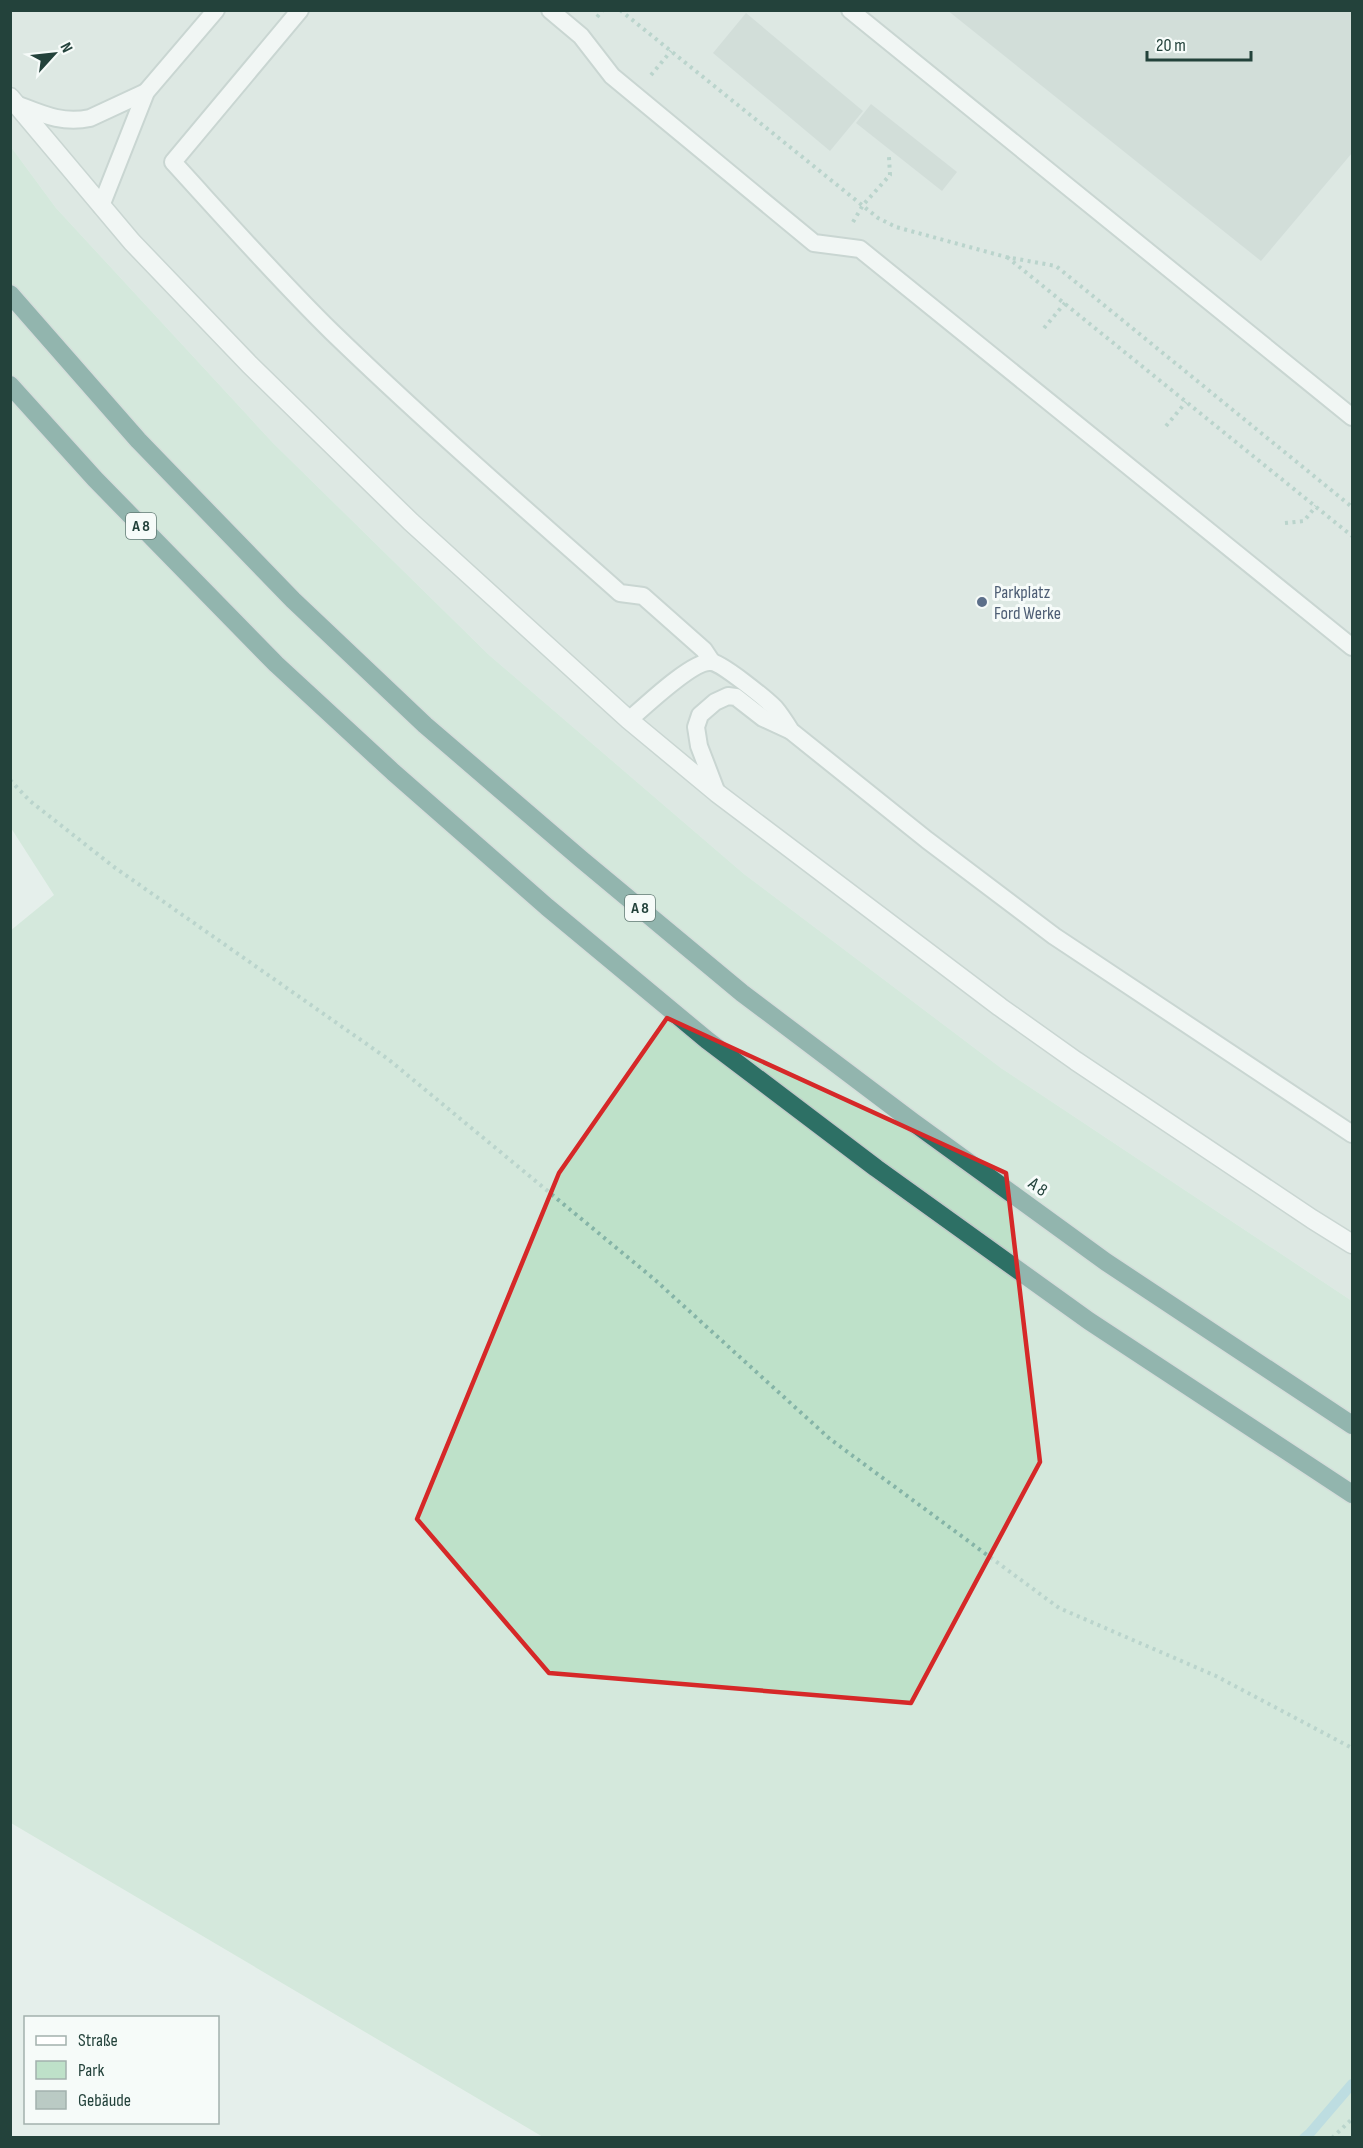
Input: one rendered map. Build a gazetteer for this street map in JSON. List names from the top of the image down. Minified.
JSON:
{"streets":{"highway":["A 8"]},"places":["Parkplatz Ford Werke"],"legend":["Straße","Park","Gebäude"],"scale_bar":"20 m","north":"top right"}
